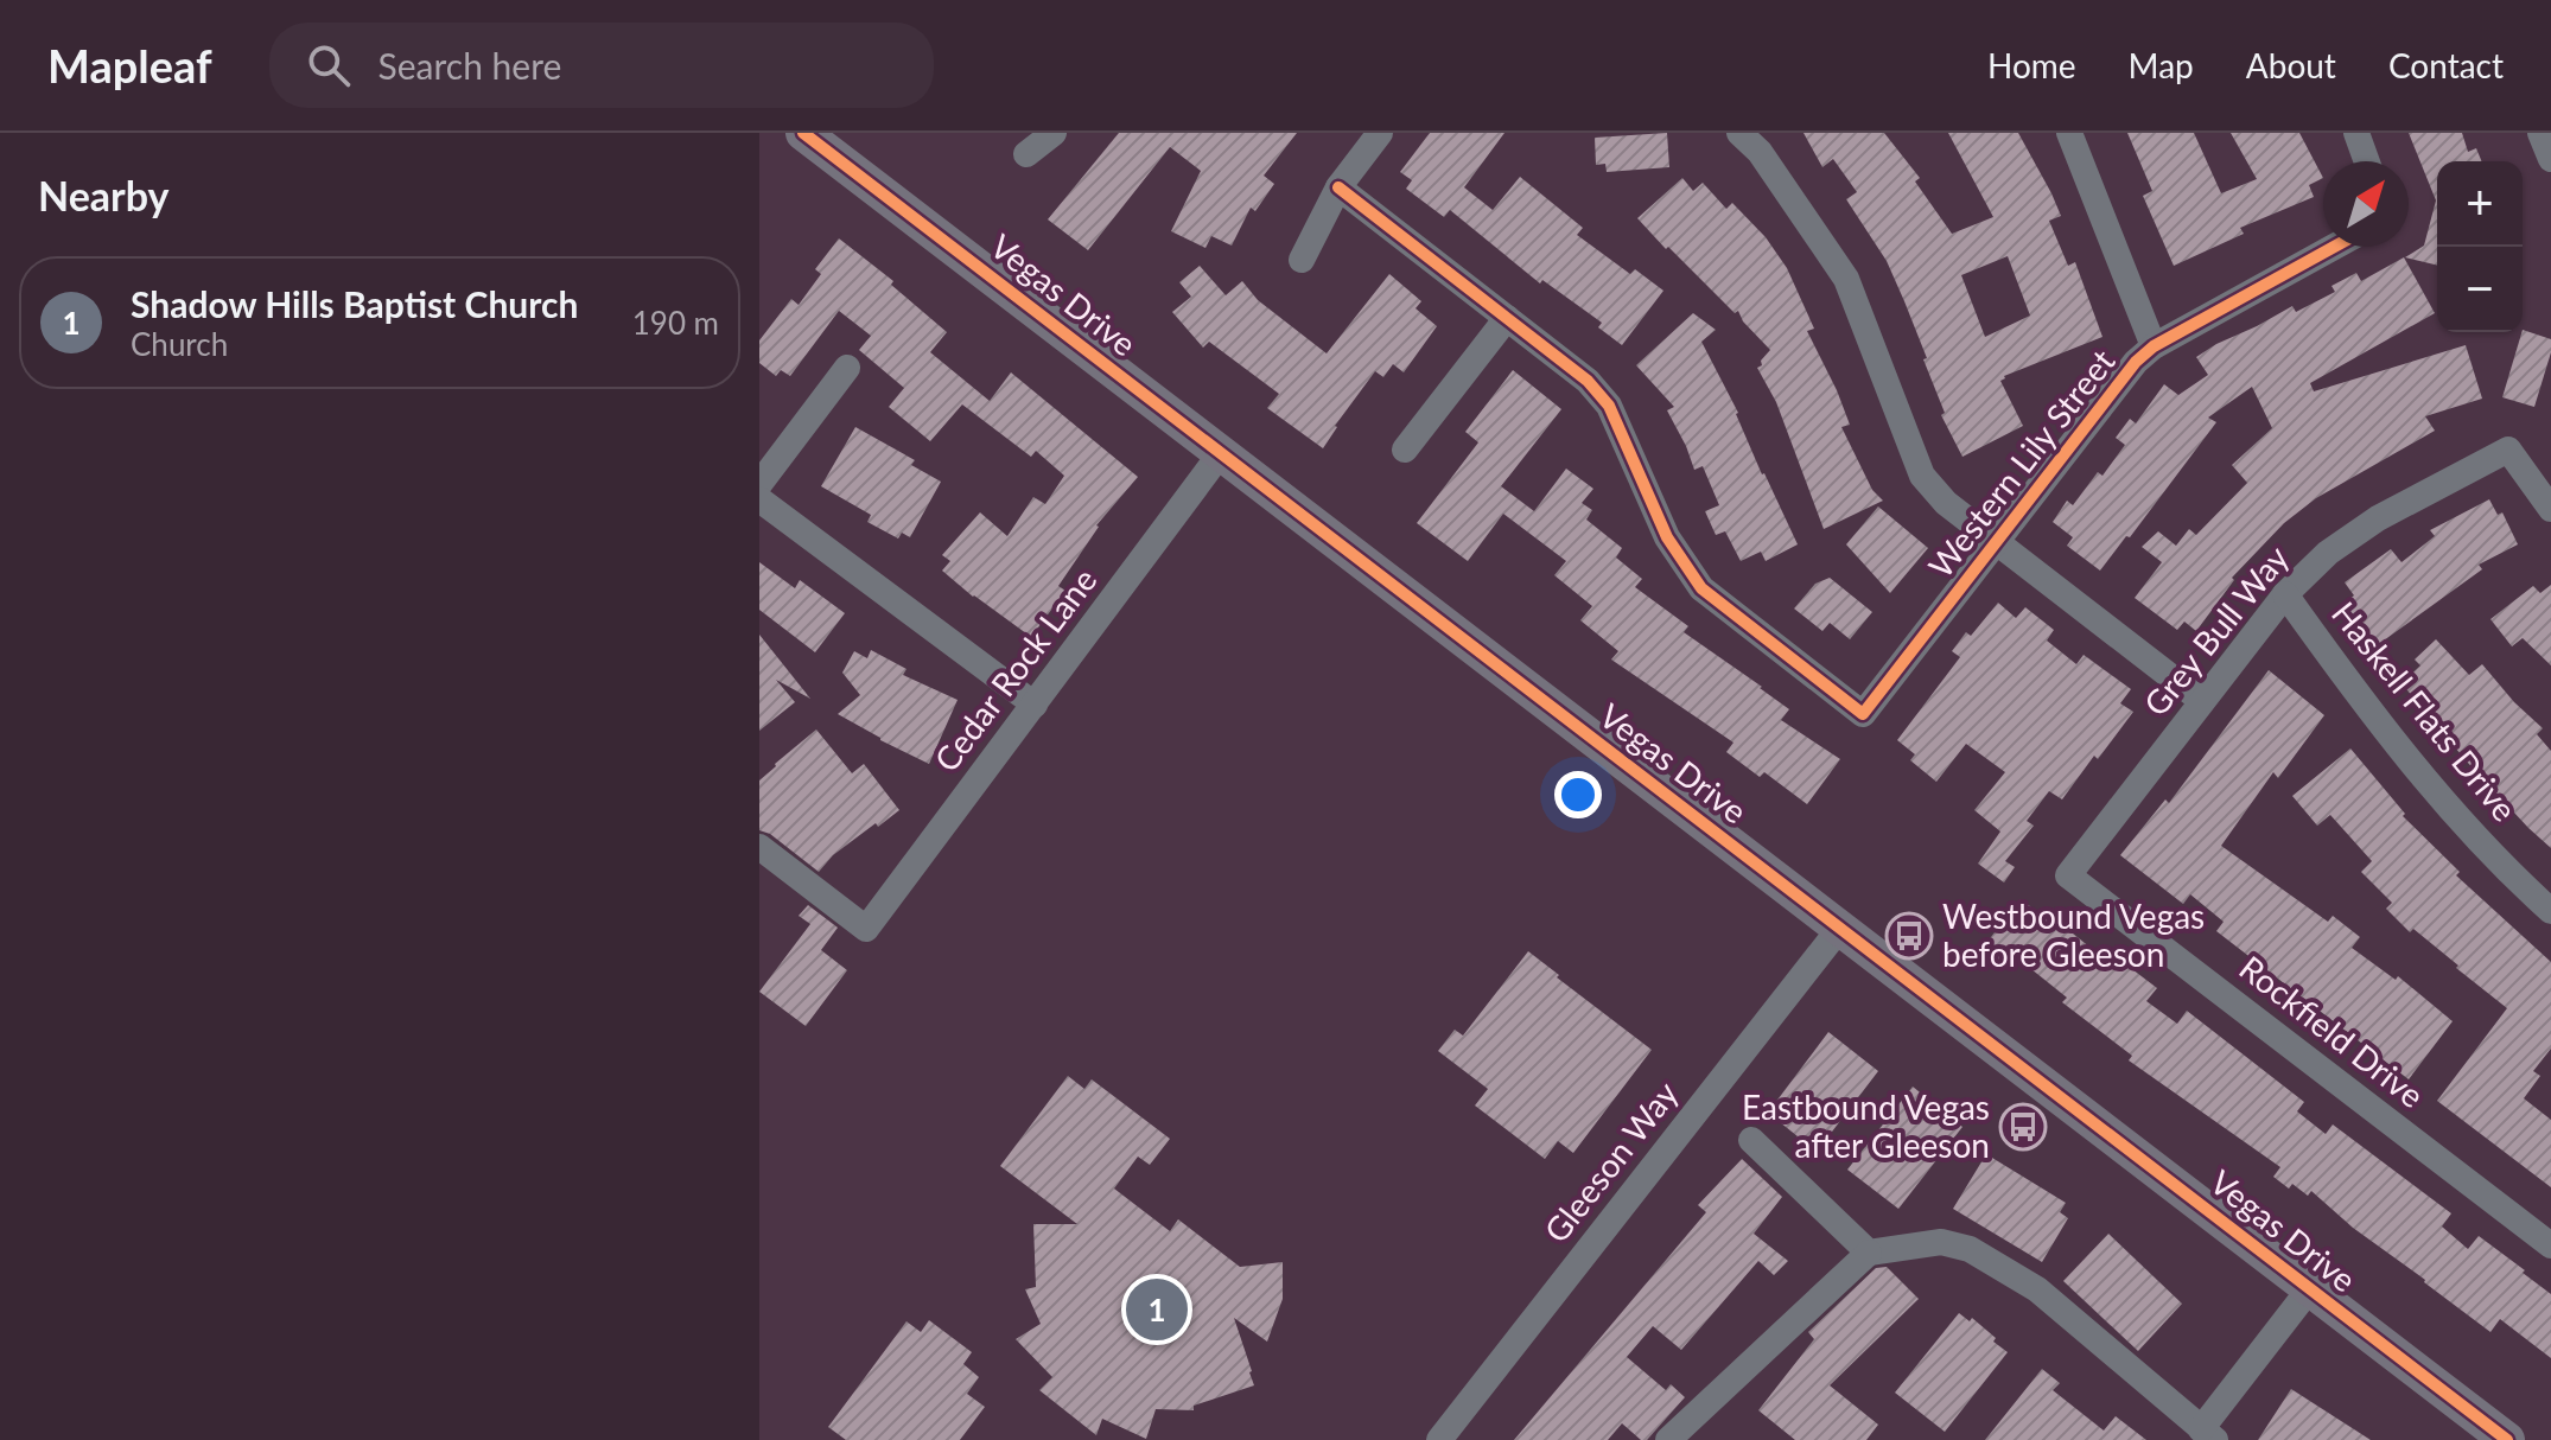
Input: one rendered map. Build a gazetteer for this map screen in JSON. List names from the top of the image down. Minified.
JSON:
{"streets":{"main road":["Vegas Drive"],"street":["Western Lily Street","Grey Bull Way","Cedar Rock Lane","Haskell Flats Drive","Rockfield Drive","Gleeson Way"]},"crossings":[["Vegas Drive","Cedar Rock Lane"],["Vegas Drive","Gleeson Way"],["Grey Bull Way","Haskell Flats Drive"],["Grey Bull Way","Rockfield Drive"]],"places":{"bus stop":["Westbound Vegas before Gleeson","Eastbound Vegas after Gleeson"]},"north":"top right","page":{"header":"Mapleaf","search":"Search here","nav":["Home","Map","About","Contact"],"heading":"Nearby","map_buttons":["+","−"],"list":[{"mark":"1","name":"Shadow Hills Baptist Church","note":"Church","value":"190 m"}],"pins":"1"}}
